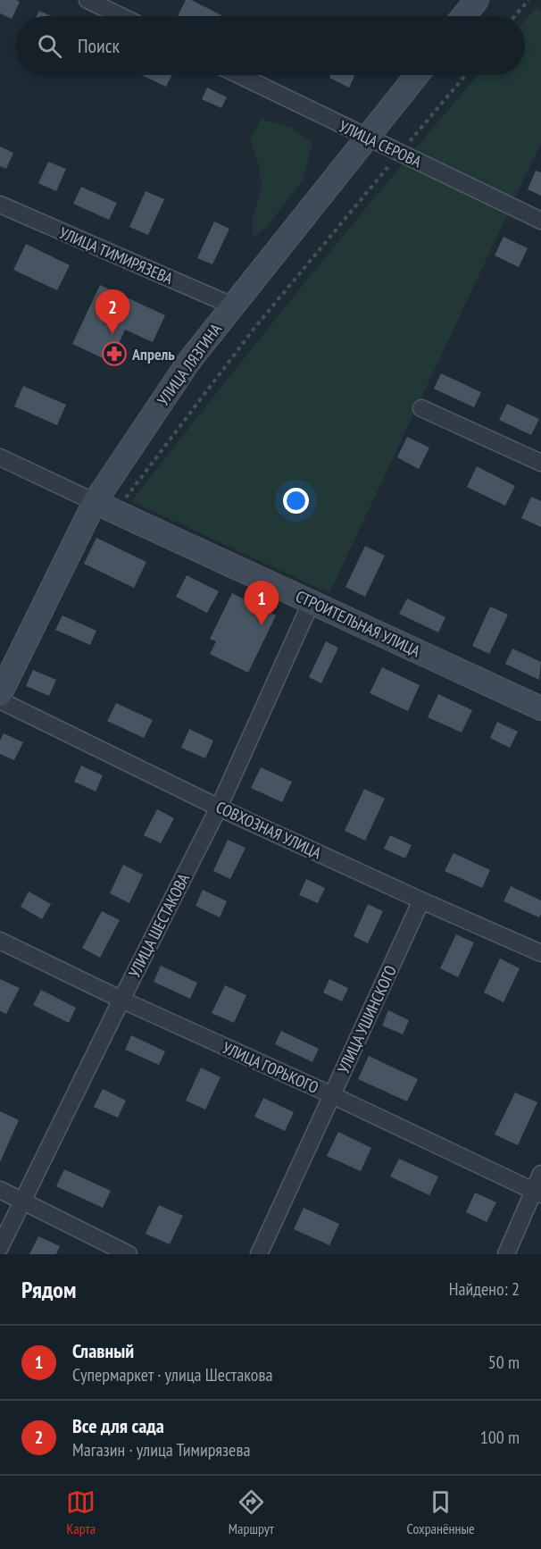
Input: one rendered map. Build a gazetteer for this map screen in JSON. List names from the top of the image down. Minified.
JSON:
{"streets":{"main road":["УЛИЦА ЛЯЗГИНА","СТРОИТЕЛЬНАЯ УЛИЦА"],"street":["УЛИЦА СЕРОВА","УЛИЦА ТИМИРЯЗЕВА","СОВХОЗНАЯ УЛИЦА","УЛИЦА ШЕСТАКОВА","УЛИЦА УШИНСКОГО","УЛИЦА ГОРЬКОГО"]},"crossings":[["УЛИЦА СЕРОВА","УЛИЦА ЛЯЗГИНА"],["УЛИЦА ТИМИРЯЗЕВА","УЛИЦА ЛЯЗГИНА"],["УЛИЦА ЛЯЗГИНА","СТРОИТЕЛЬНАЯ УЛИЦА"],["СТРОИТЕЛЬНАЯ УЛИЦА","УЛИЦА ШЕСТАКОВА"],["СОВХОЗНАЯ УЛИЦА","УЛИЦА ШЕСТАКОВА"],["СОВХОЗНАЯ УЛИЦА","УЛИЦА УШИНСКОГО"],["УЛИЦА ШЕСТАКОВА","УЛИЦА ГОРЬКОГО"],["УЛИЦА УШИНСКОГО","УЛИЦА ГОРЬКОГО"]],"places":{"pharmacy":["Апрель"]},"page":{"search":"Поиск","pins":["2","1"],"heading":["Рядом","Найдено: 2"],"list":[{"mark":"1","name":"Славный","note":"Супермаркет · улица Шестакова","value":"50 m"},{"mark":"2","name":"Все для сада","note":"Магазин · улица Тимирязева","value":"100 m"}],"nav":["Карта","Маршрут","Сохранённые"]}}
